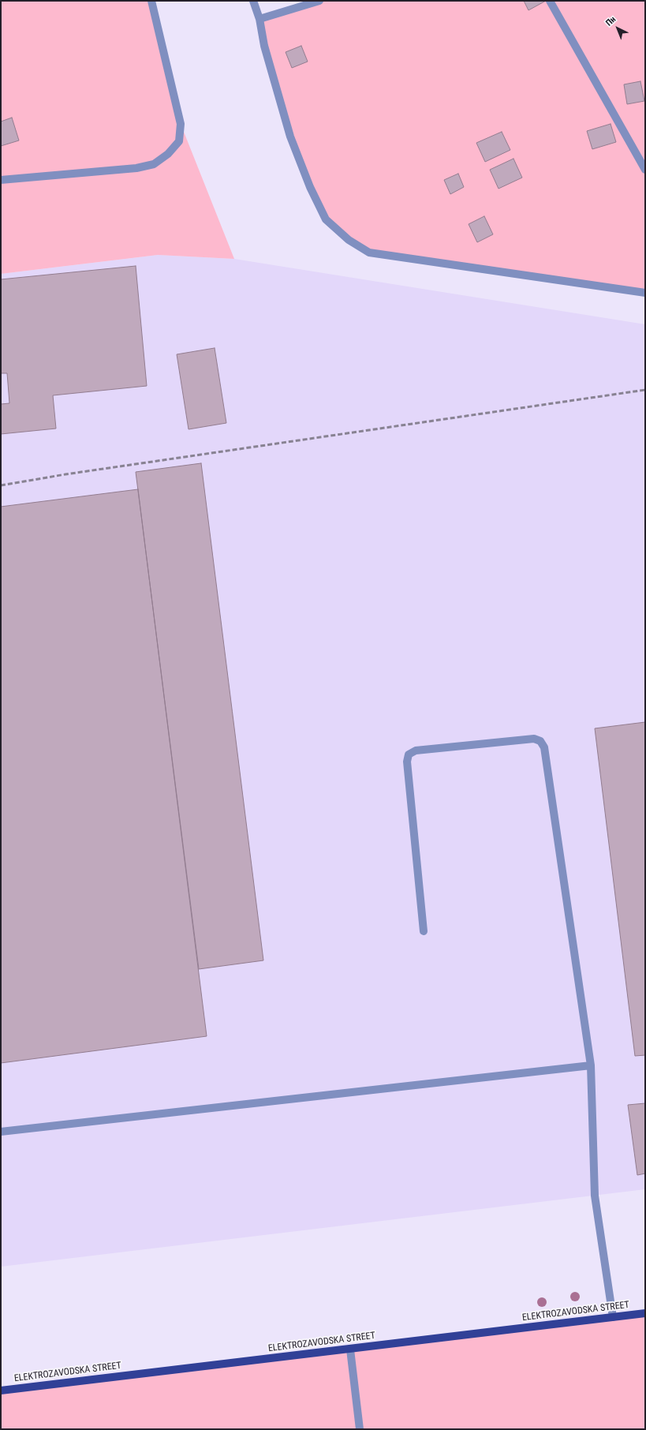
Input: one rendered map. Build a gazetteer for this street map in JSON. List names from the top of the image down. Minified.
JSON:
{"streets":{"main road":["ELEKTROZAVODSKA STREET"]},"north":"top left"}
